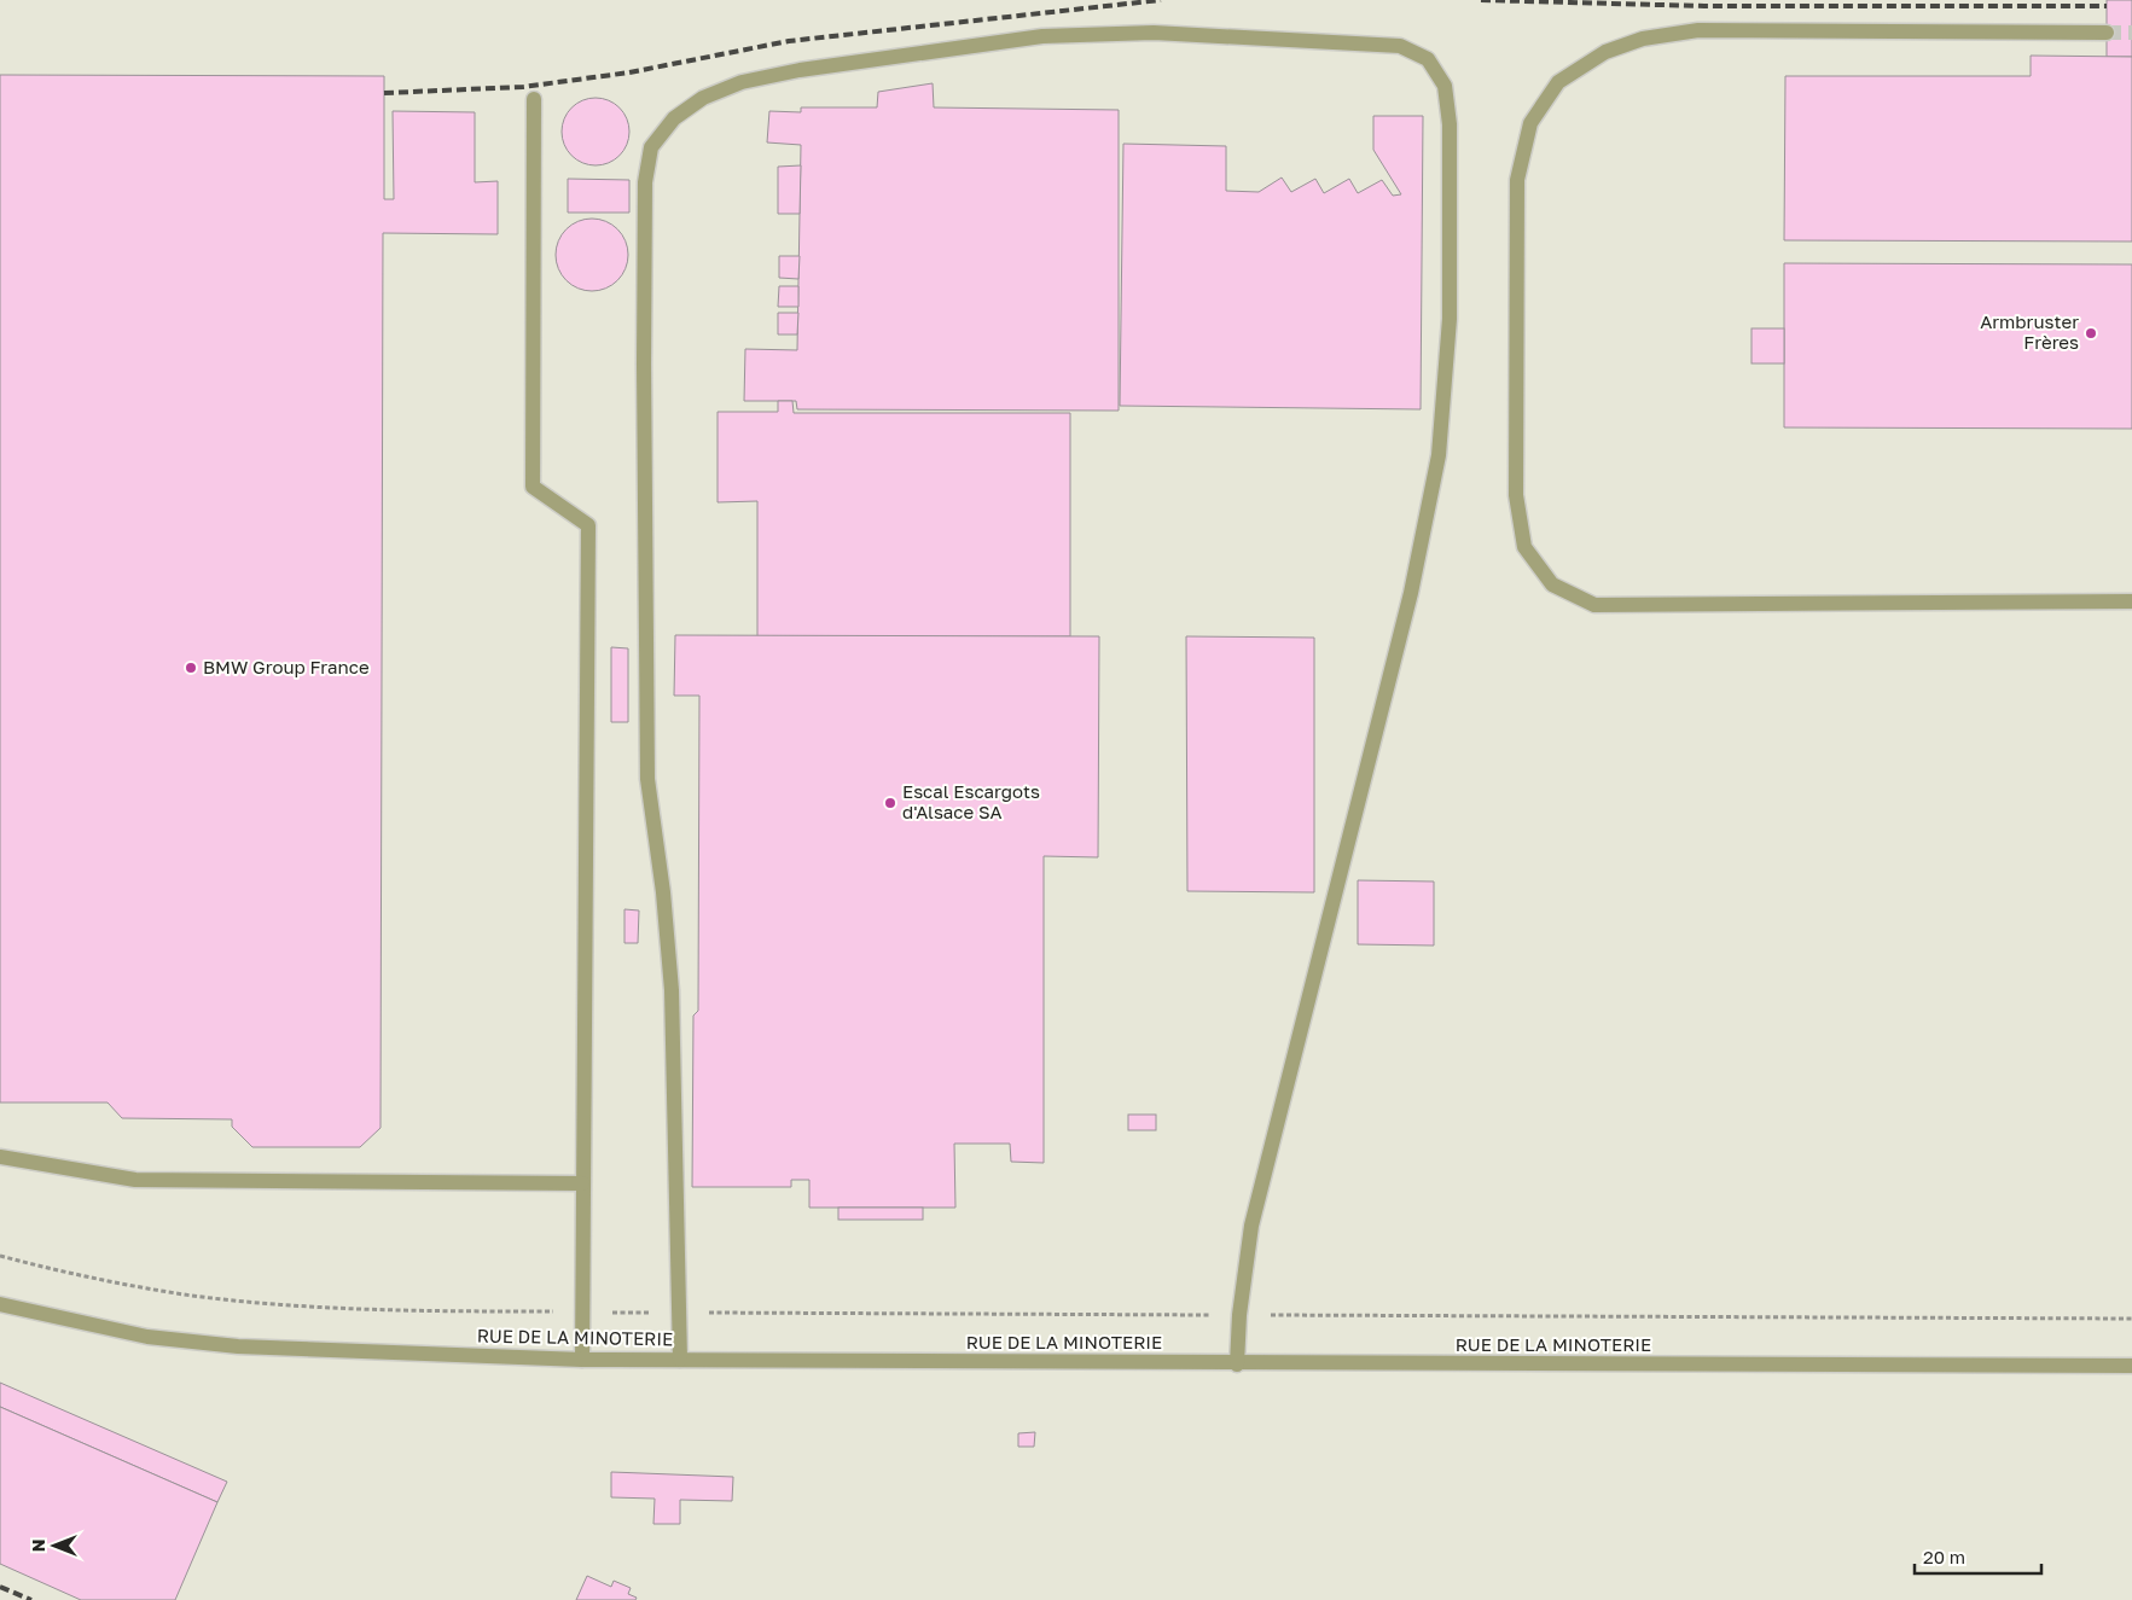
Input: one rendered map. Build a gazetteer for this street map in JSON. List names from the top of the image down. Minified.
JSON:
{"streets":{"street":["RUE DE LA MINOTERIE"]},"places":["Armbruster Frères","BMW Group France","Escal Escargots d'Alsace SA"],"scale_bar":"20 m","north":"left"}
